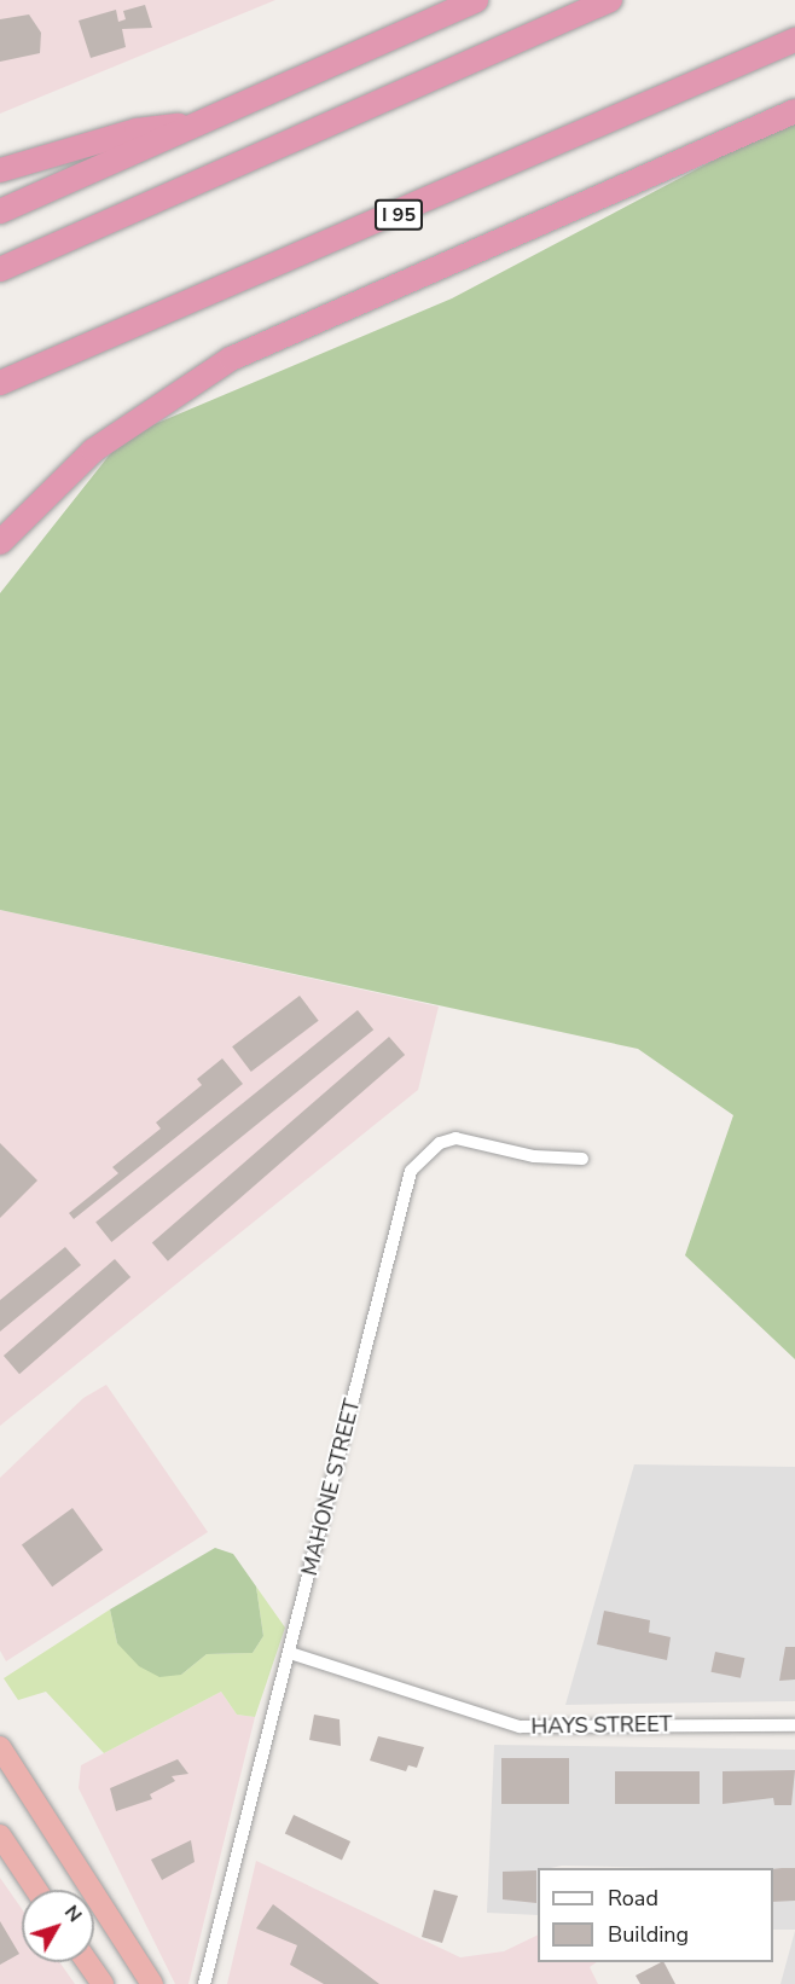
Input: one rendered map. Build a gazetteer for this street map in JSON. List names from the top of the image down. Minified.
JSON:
{"streets":{"highway":["I 95"],"street":["MAHONE STREET","HAYS STREET"]},"crossings":[["MAHONE STREET","HAYS STREET"]],"legend":["Road","Building"],"north":"top right"}
